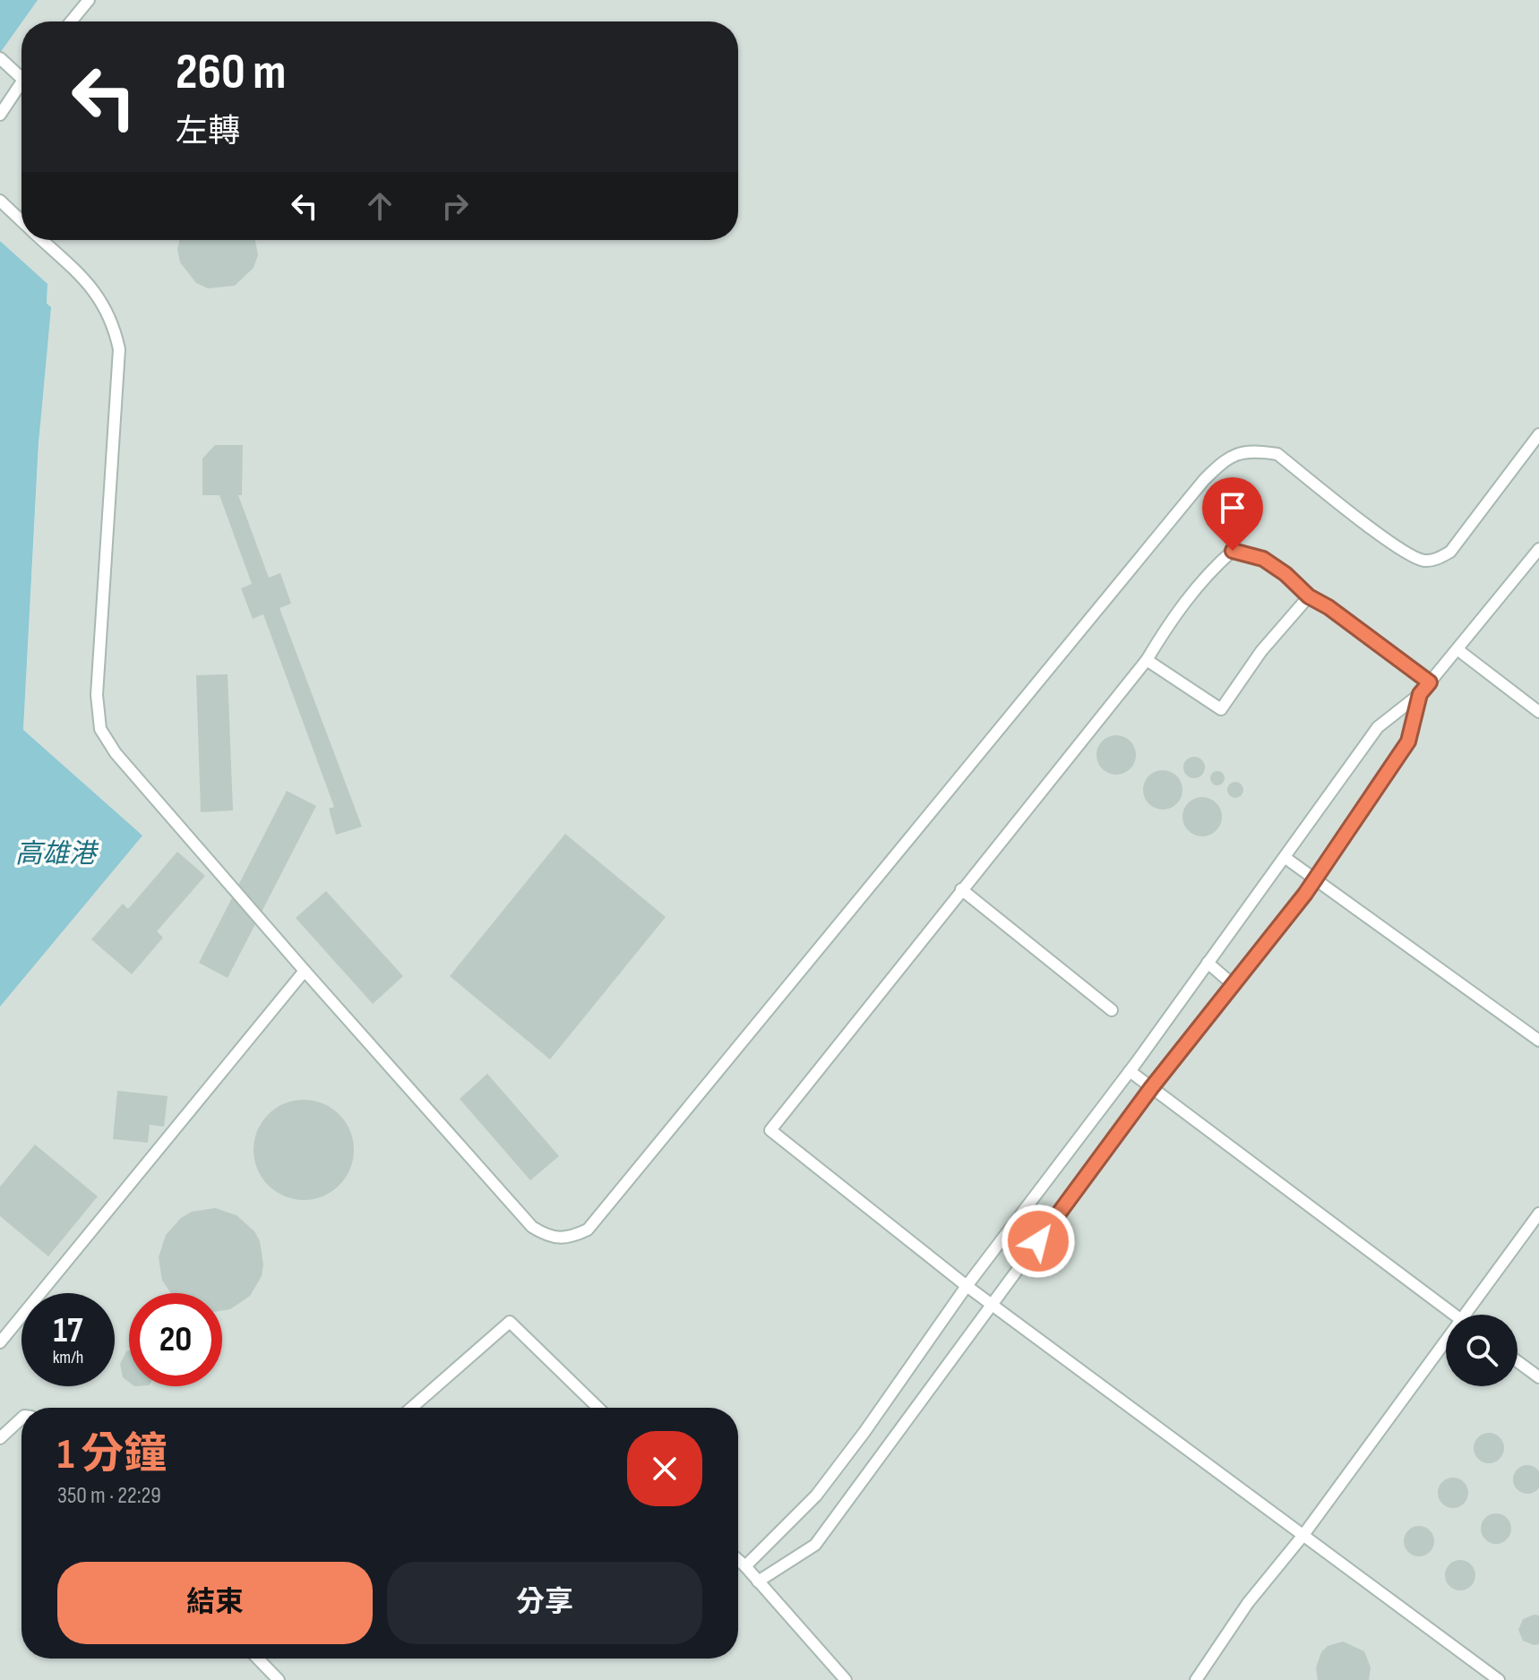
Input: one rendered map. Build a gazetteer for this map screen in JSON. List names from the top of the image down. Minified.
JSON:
{"water":["高雄港"],"page":{"turn":["260 m","左轉"],"speed":"17 km/h","limit":"20","heading":["1 分鐘","350 m · 22:29"],"buttons":["結束","分享"]}}
